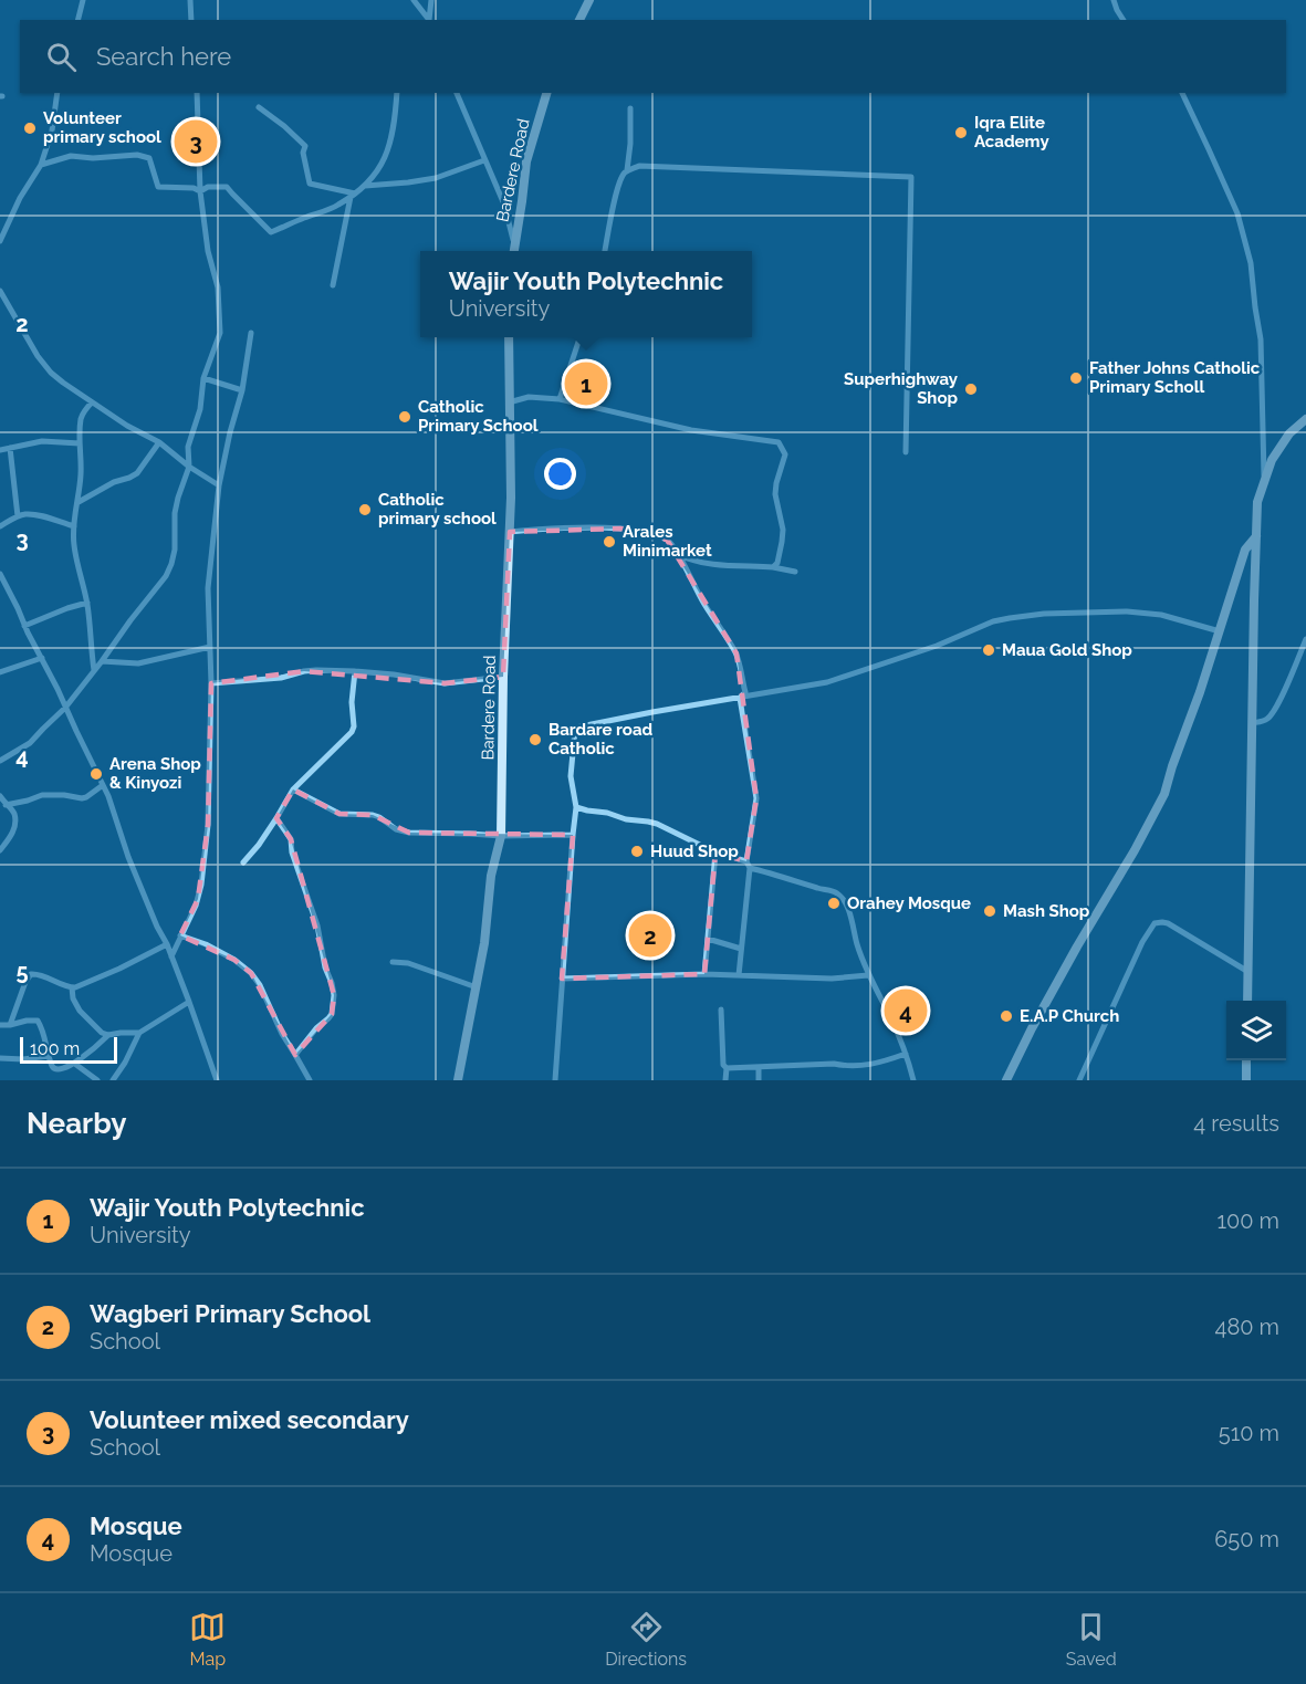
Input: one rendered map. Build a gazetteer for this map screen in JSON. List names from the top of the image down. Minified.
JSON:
{"streets":{"street":["Bardere Road"]},"places":["Volunteer primary school","Iqra Elite Academy","Father Johns Catholic Primary Scholl","Superhighway Shop","Catholic Primary School","Catholic primary school","Arales Minimarket","Maua Gold Shop","Bardare road Catholic","Arena Shop & Kinyozi","Huud Shop","Orahey Mosque","Mash Shop","E.A.P Church"],"scale_bar":"100 m","page":{"search":"Search here","pins":["3","1","2","4"],"popup":["Wajir Youth Polytechnic","University"],"scale":"100 m","heading":["Nearby","4 results"],"list":[{"mark":"1","name":"Wajir Youth Polytechnic","note":"University","value":"100 m"},{"mark":"2","name":"Wagberi Primary School","note":"School","value":"480 m"},{"mark":"3","name":"Volunteer mixed secondary","note":"School","value":"510 m"},{"mark":"4","name":"Mosque","note":"Mosque","value":"650 m"}],"nav":["Map","Directions","Saved"]},"grid":{"rows":["2","3","4","5"]}}
